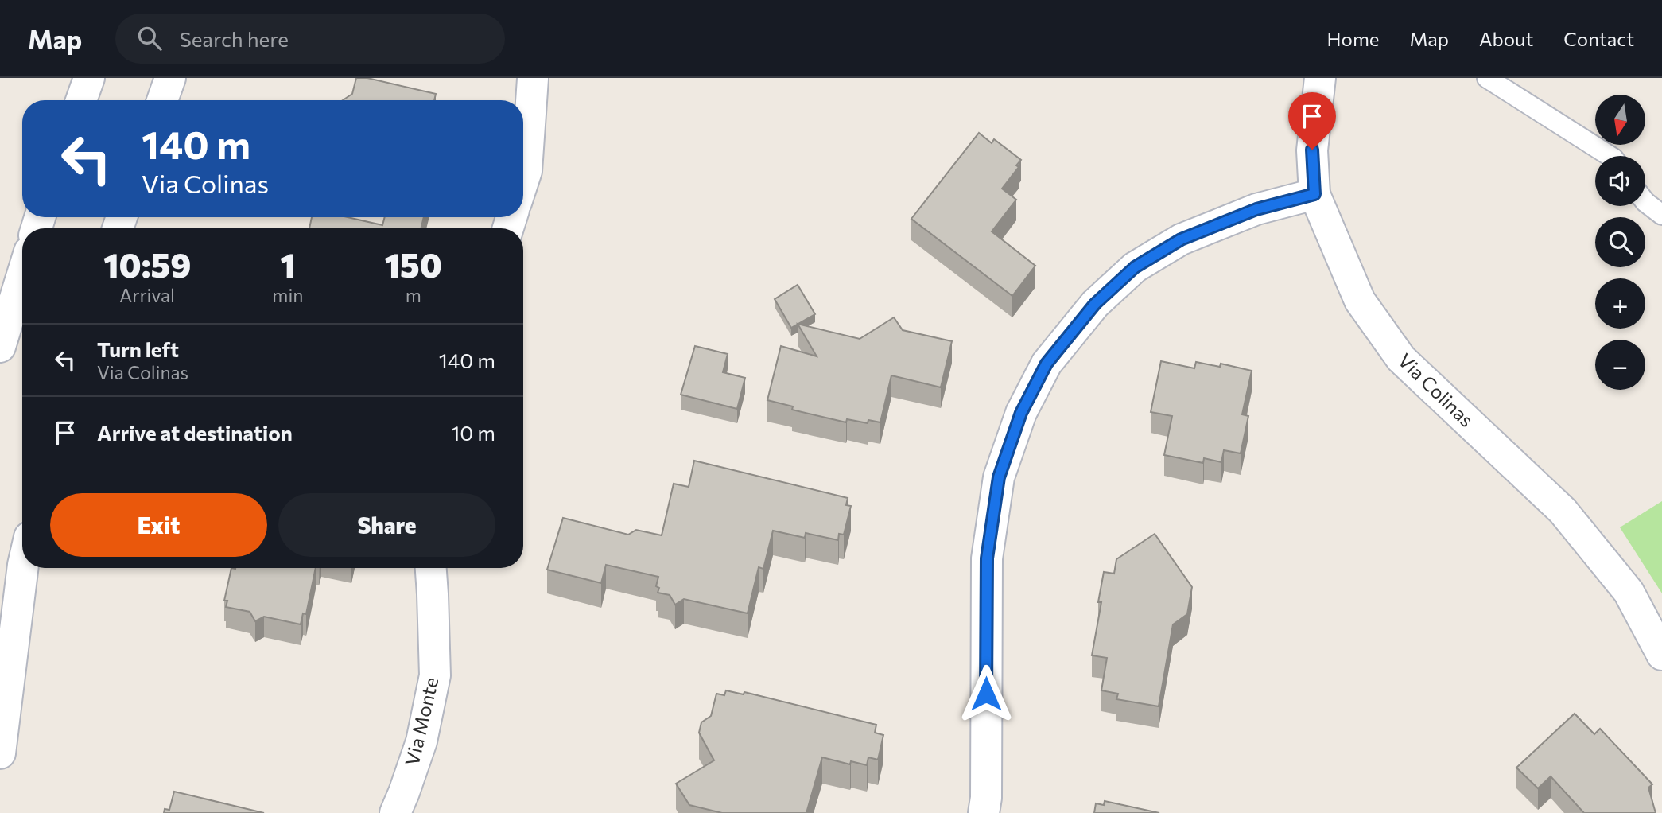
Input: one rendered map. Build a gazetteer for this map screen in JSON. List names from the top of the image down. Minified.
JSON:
{"streets":{"street":["Via Colinas","Via Monte"]},"north":"bottom","page":{"header":"Map","search":"Search here","nav":["Home","Map","About","Contact"],"map_buttons":["+","−"],"turn":["140 m","Via Colinas"],"eta":["10:59","Arrival","1","min","150","m"],"list":[{"name":"Turn left","note":"Via Colinas","value":"140 m"},{"name":"Arrive at destination","value":"10 m"}],"buttons":["Exit","Share"]}}
